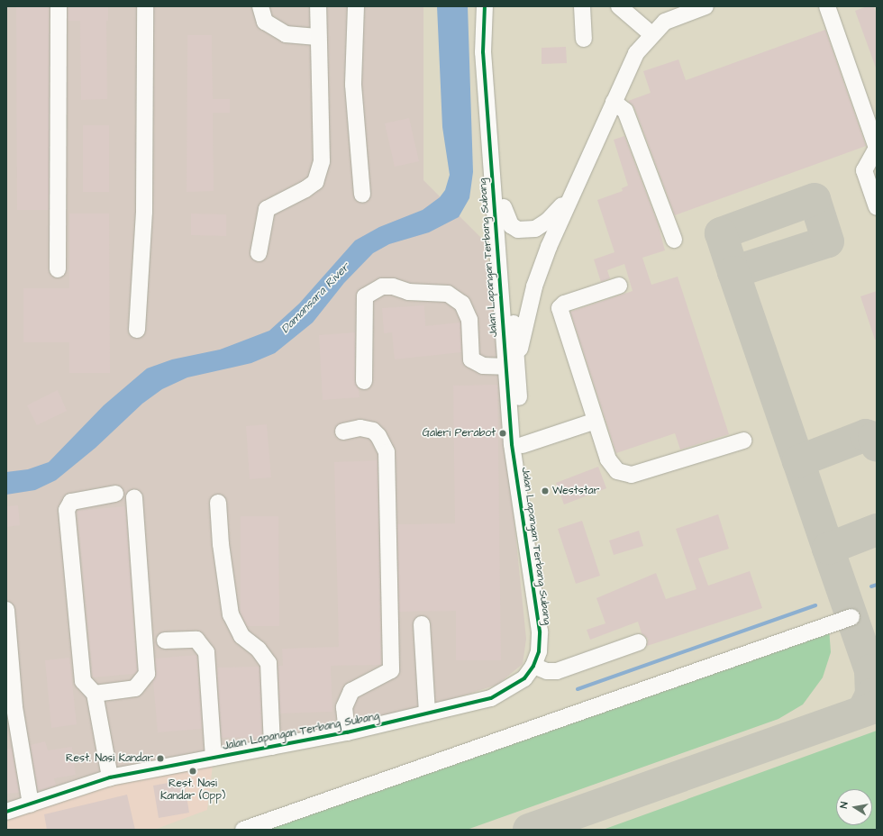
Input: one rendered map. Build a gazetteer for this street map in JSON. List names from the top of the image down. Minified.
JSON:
{"streets":{"street":["Jalan Lapangan Terbang Subang"]},"water":["Damansara River"],"places":["Galeri Perabot","Weststar","Rest. Nasi Kandar","Rest. Nasi Kandar (Opp)"],"north":"left"}
